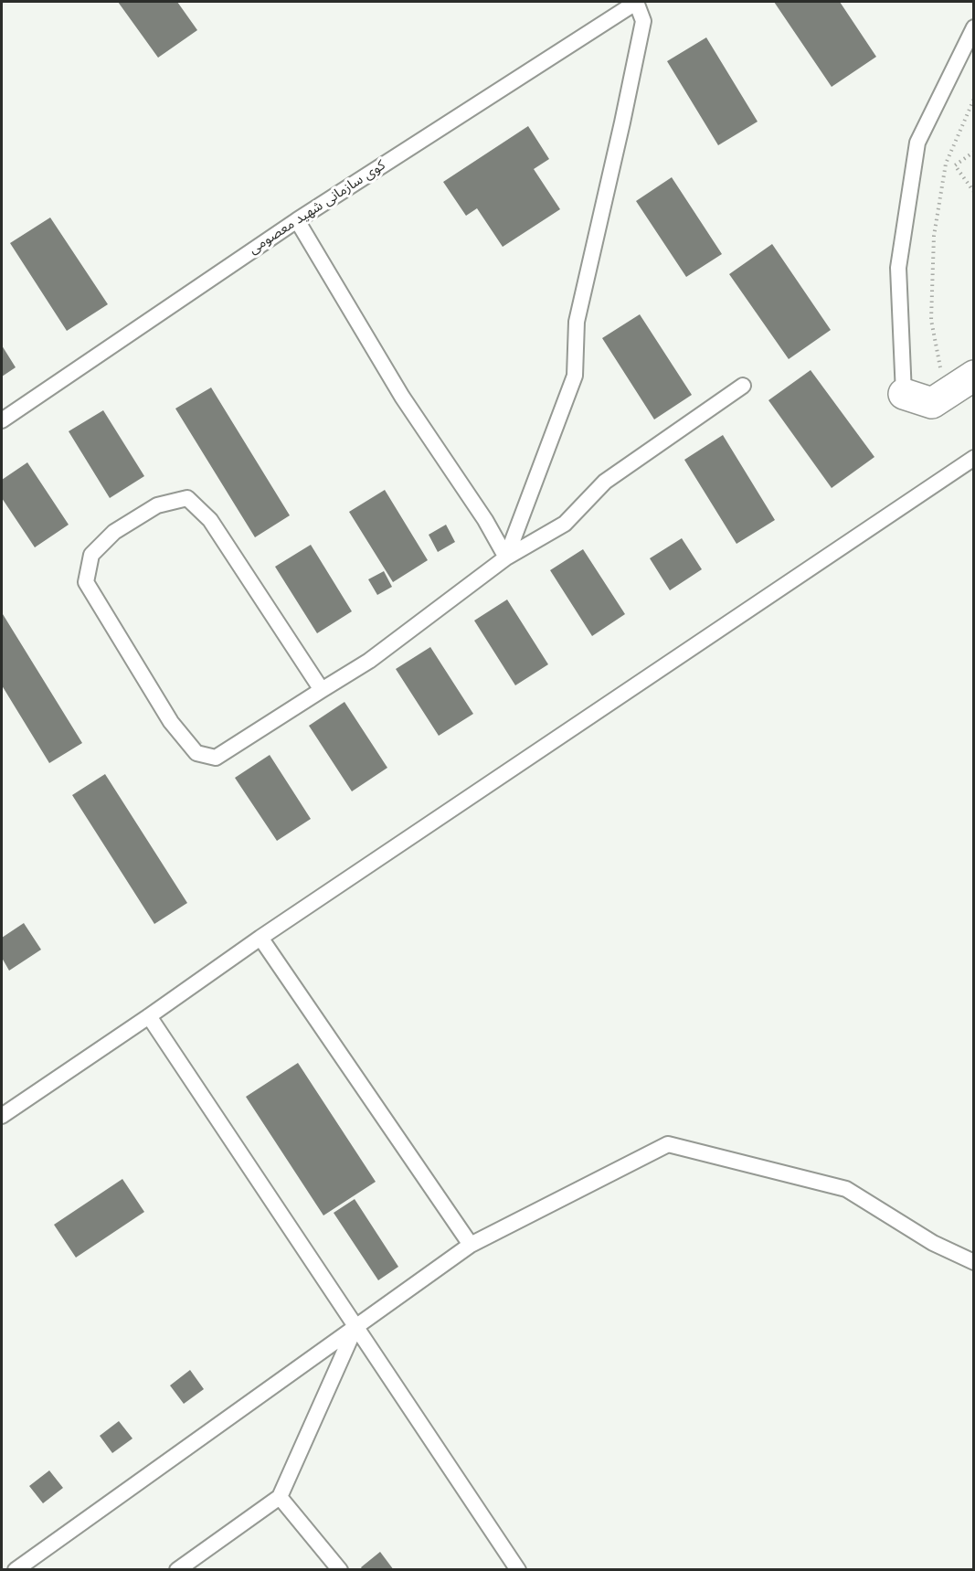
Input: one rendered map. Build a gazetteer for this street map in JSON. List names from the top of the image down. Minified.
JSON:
{"streets":{"lane":["کوی سازمانی شهید معصومی"]}}
